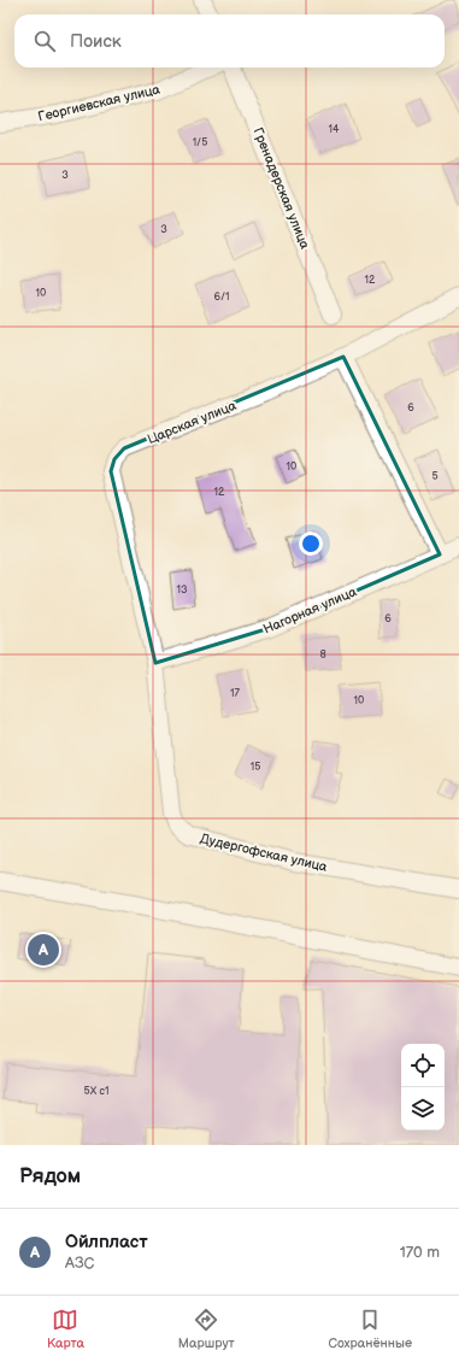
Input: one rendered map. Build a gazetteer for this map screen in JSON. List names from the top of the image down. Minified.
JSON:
{"streets":{"street":["Георгиевская улица","Гренадерская улица","Царская улица","Нагорная улица","Дудергофская улица"]},"crossings":[["Царская улица","Нагорная улица"],["Царская улица","Дудергофская улица"],["Нагорная улица","Дудергофская улица"]],"house_numbers":["14","1/5","3","3","12","10","6/1","6","10","5","12","13","6","8","17","10","15","5Х с1"],"page":{"search":"Поиск","pins":"A","heading":"Рядом","list":[{"mark":"A","name":"Ойлпласт","note":"АЗС","value":"170 m"}],"nav":["Карта","Маршрут","Сохранённые"]}}
